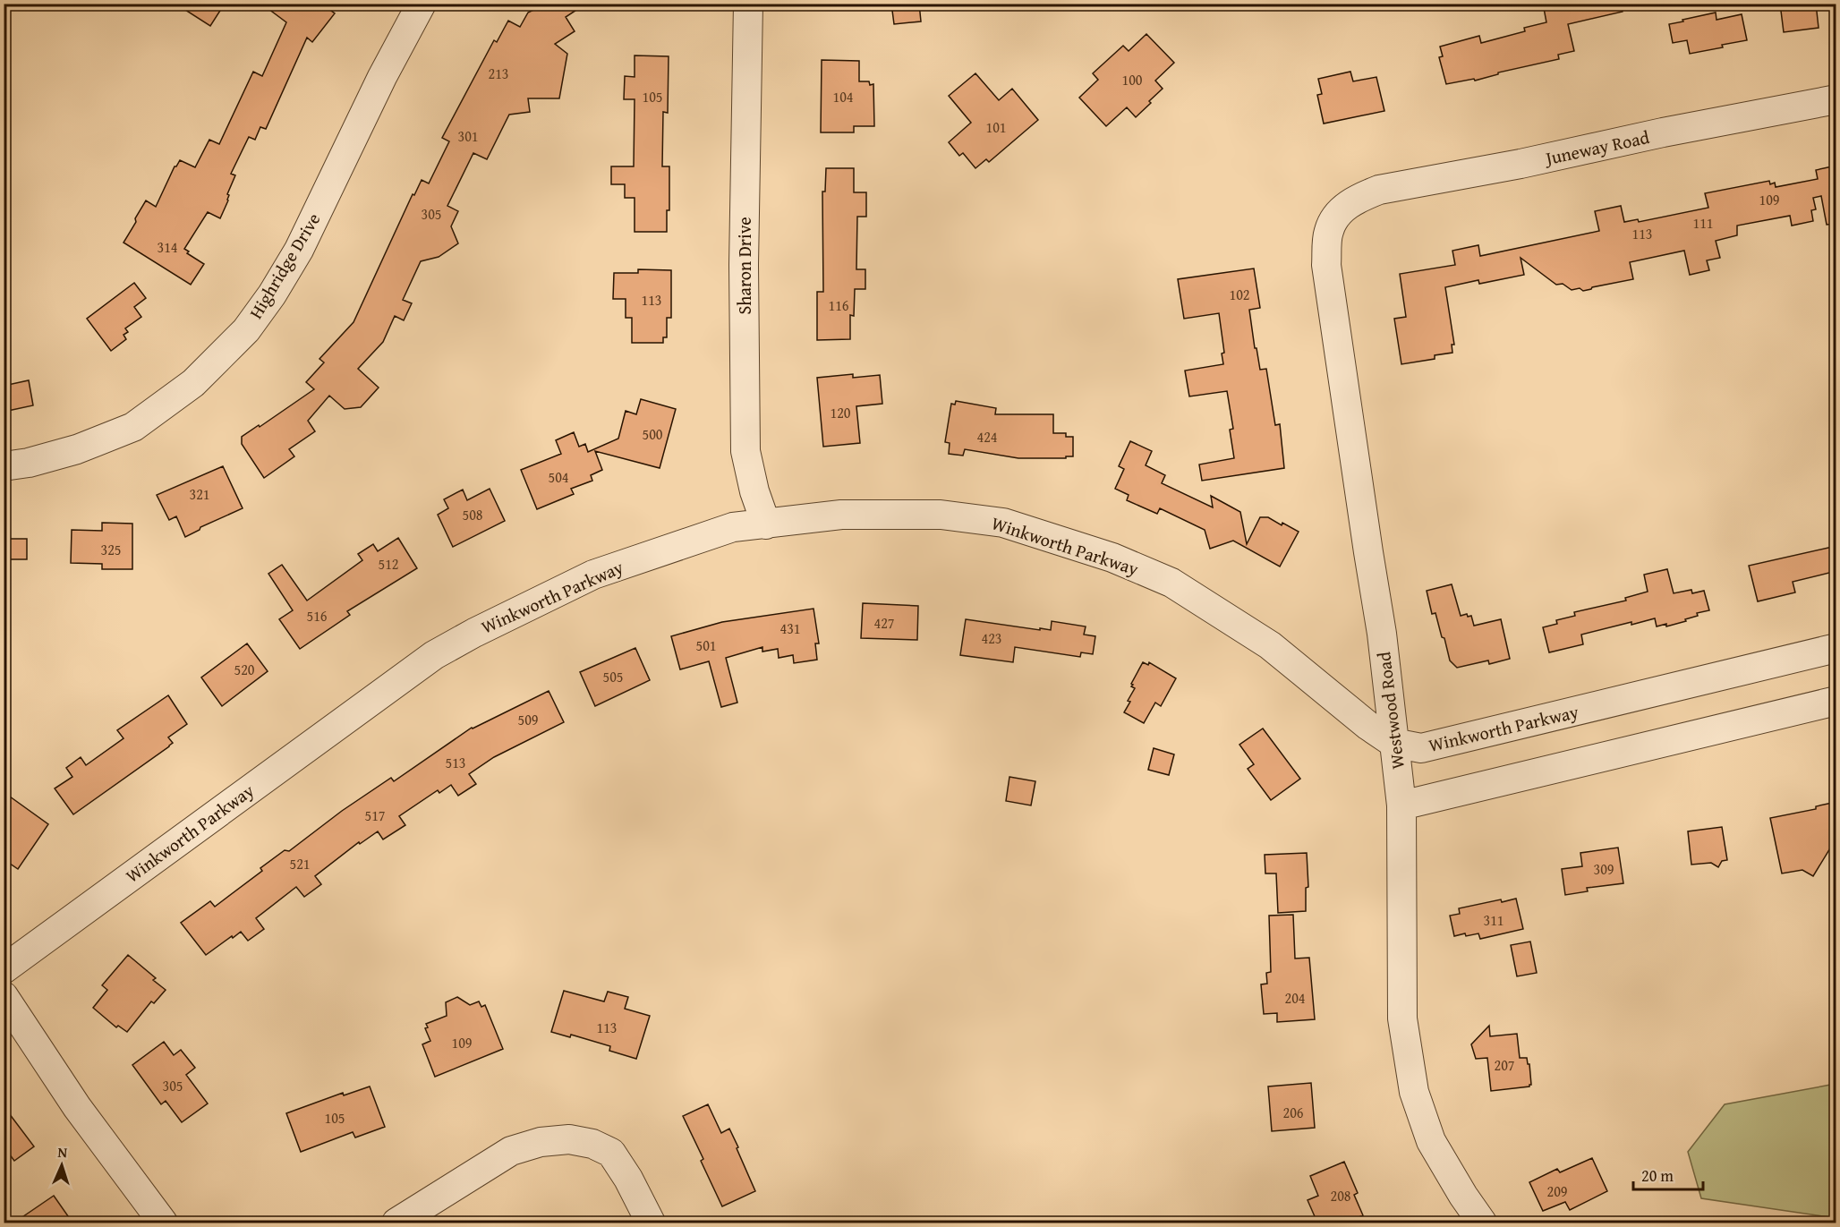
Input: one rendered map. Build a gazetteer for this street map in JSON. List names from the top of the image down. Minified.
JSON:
{"streets":{"street":["Juneway Road","Highridge Drive","Sharon Drive","Winkworth Parkway","Westwood Road"]},"crossings":[["Juneway Road","Westwood Road"],["Sharon Drive","Winkworth Parkway"],["Winkworth Parkway","Westwood Road"]],"house_numbers":["213","100","105","104","101","301","109","305","111","113","314","102","113","116","120","500","424","504","321","508","325","512","516","427","431","423","501","520","505","509","513","517","521","309","311","204","113","109","207","305","206","105","209","208"],"scale_bar":"20 m","north":"top"}
